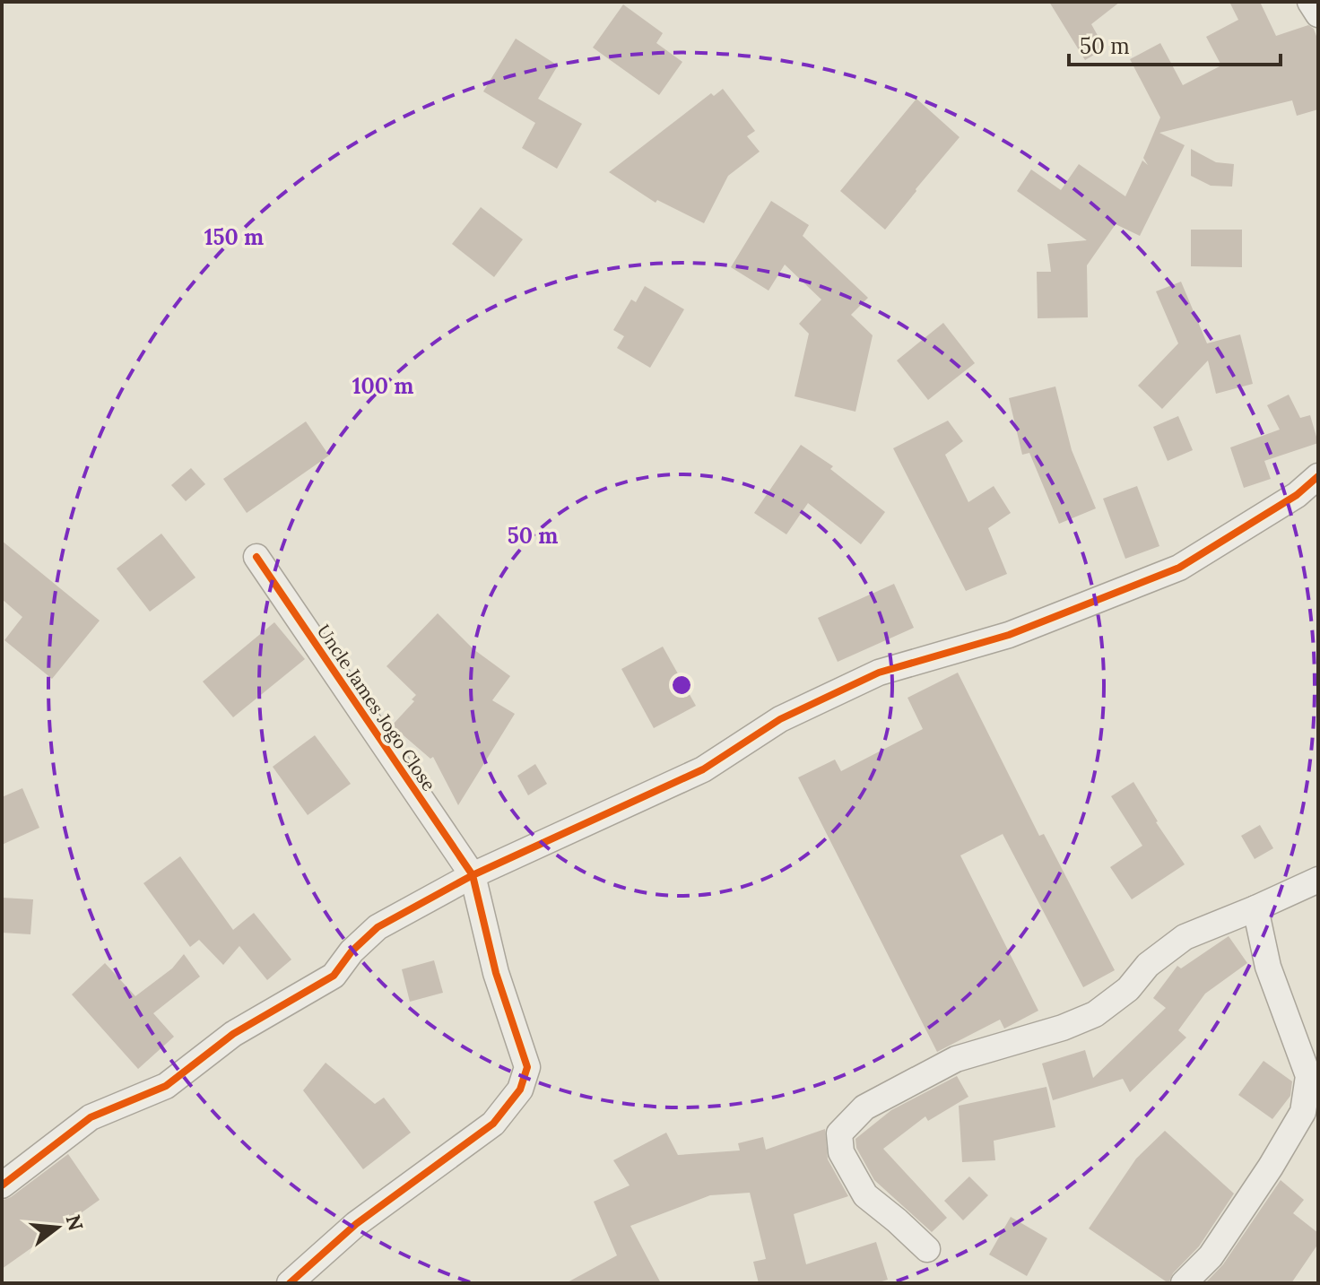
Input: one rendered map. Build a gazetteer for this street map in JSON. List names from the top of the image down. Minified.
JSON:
{"streets":{"street":["Uncle James Jogo Close"]},"scale_bar":"50 m","north":"right","rings":["150 m","100 m","50 m"]}
